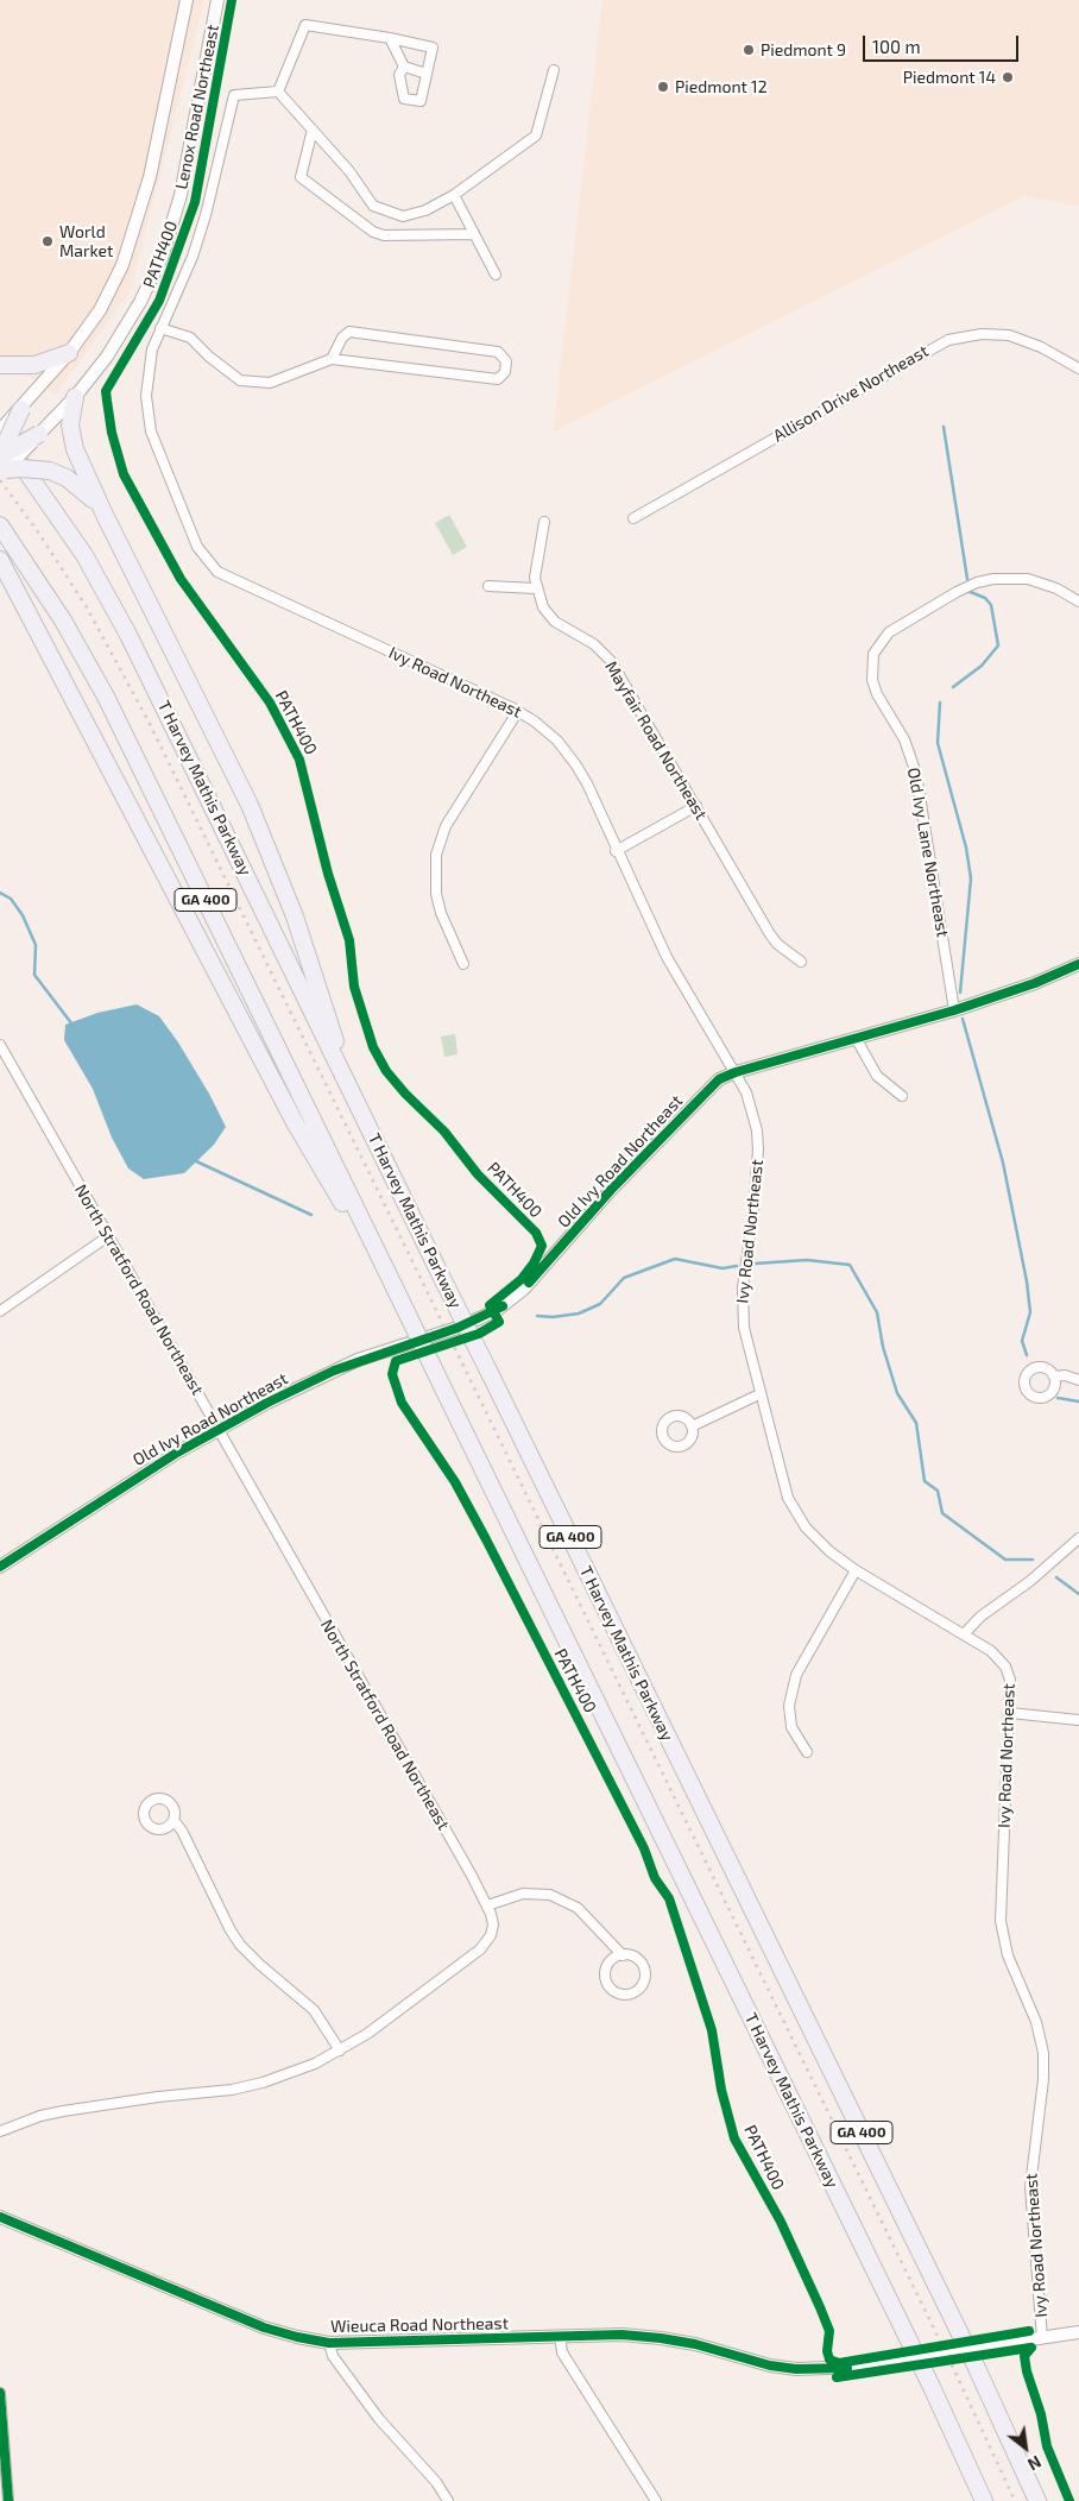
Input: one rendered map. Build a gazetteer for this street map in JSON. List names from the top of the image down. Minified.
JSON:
{"streets":{"highway":["T Harvey Mathis Parkway","GA 400"],"street":["Lenox Road Northeast","Allison Drive Northeast","Ivy Road Northeast","Mayfair Road Northeast","Old Ivy Lane Northeast","Old Ivy Road Northeast","North Stratford Road Northeast","Wieuca Road Northeast"],"cycle path":["PATH400"]},"crossings":[["Ivy Road Northeast","Old Ivy Road Northeast"],["Ivy Road Northeast","Wieuca Road Northeast"],["Old Ivy Lane Northeast","Old Ivy Road Northeast"],["Old Ivy Road Northeast","North Stratford Road Northeast"]],"places":["Piedmont 9","Piedmont 14","Piedmont 12","World Market"],"scale_bar":"100 m","north":"bottom right"}
